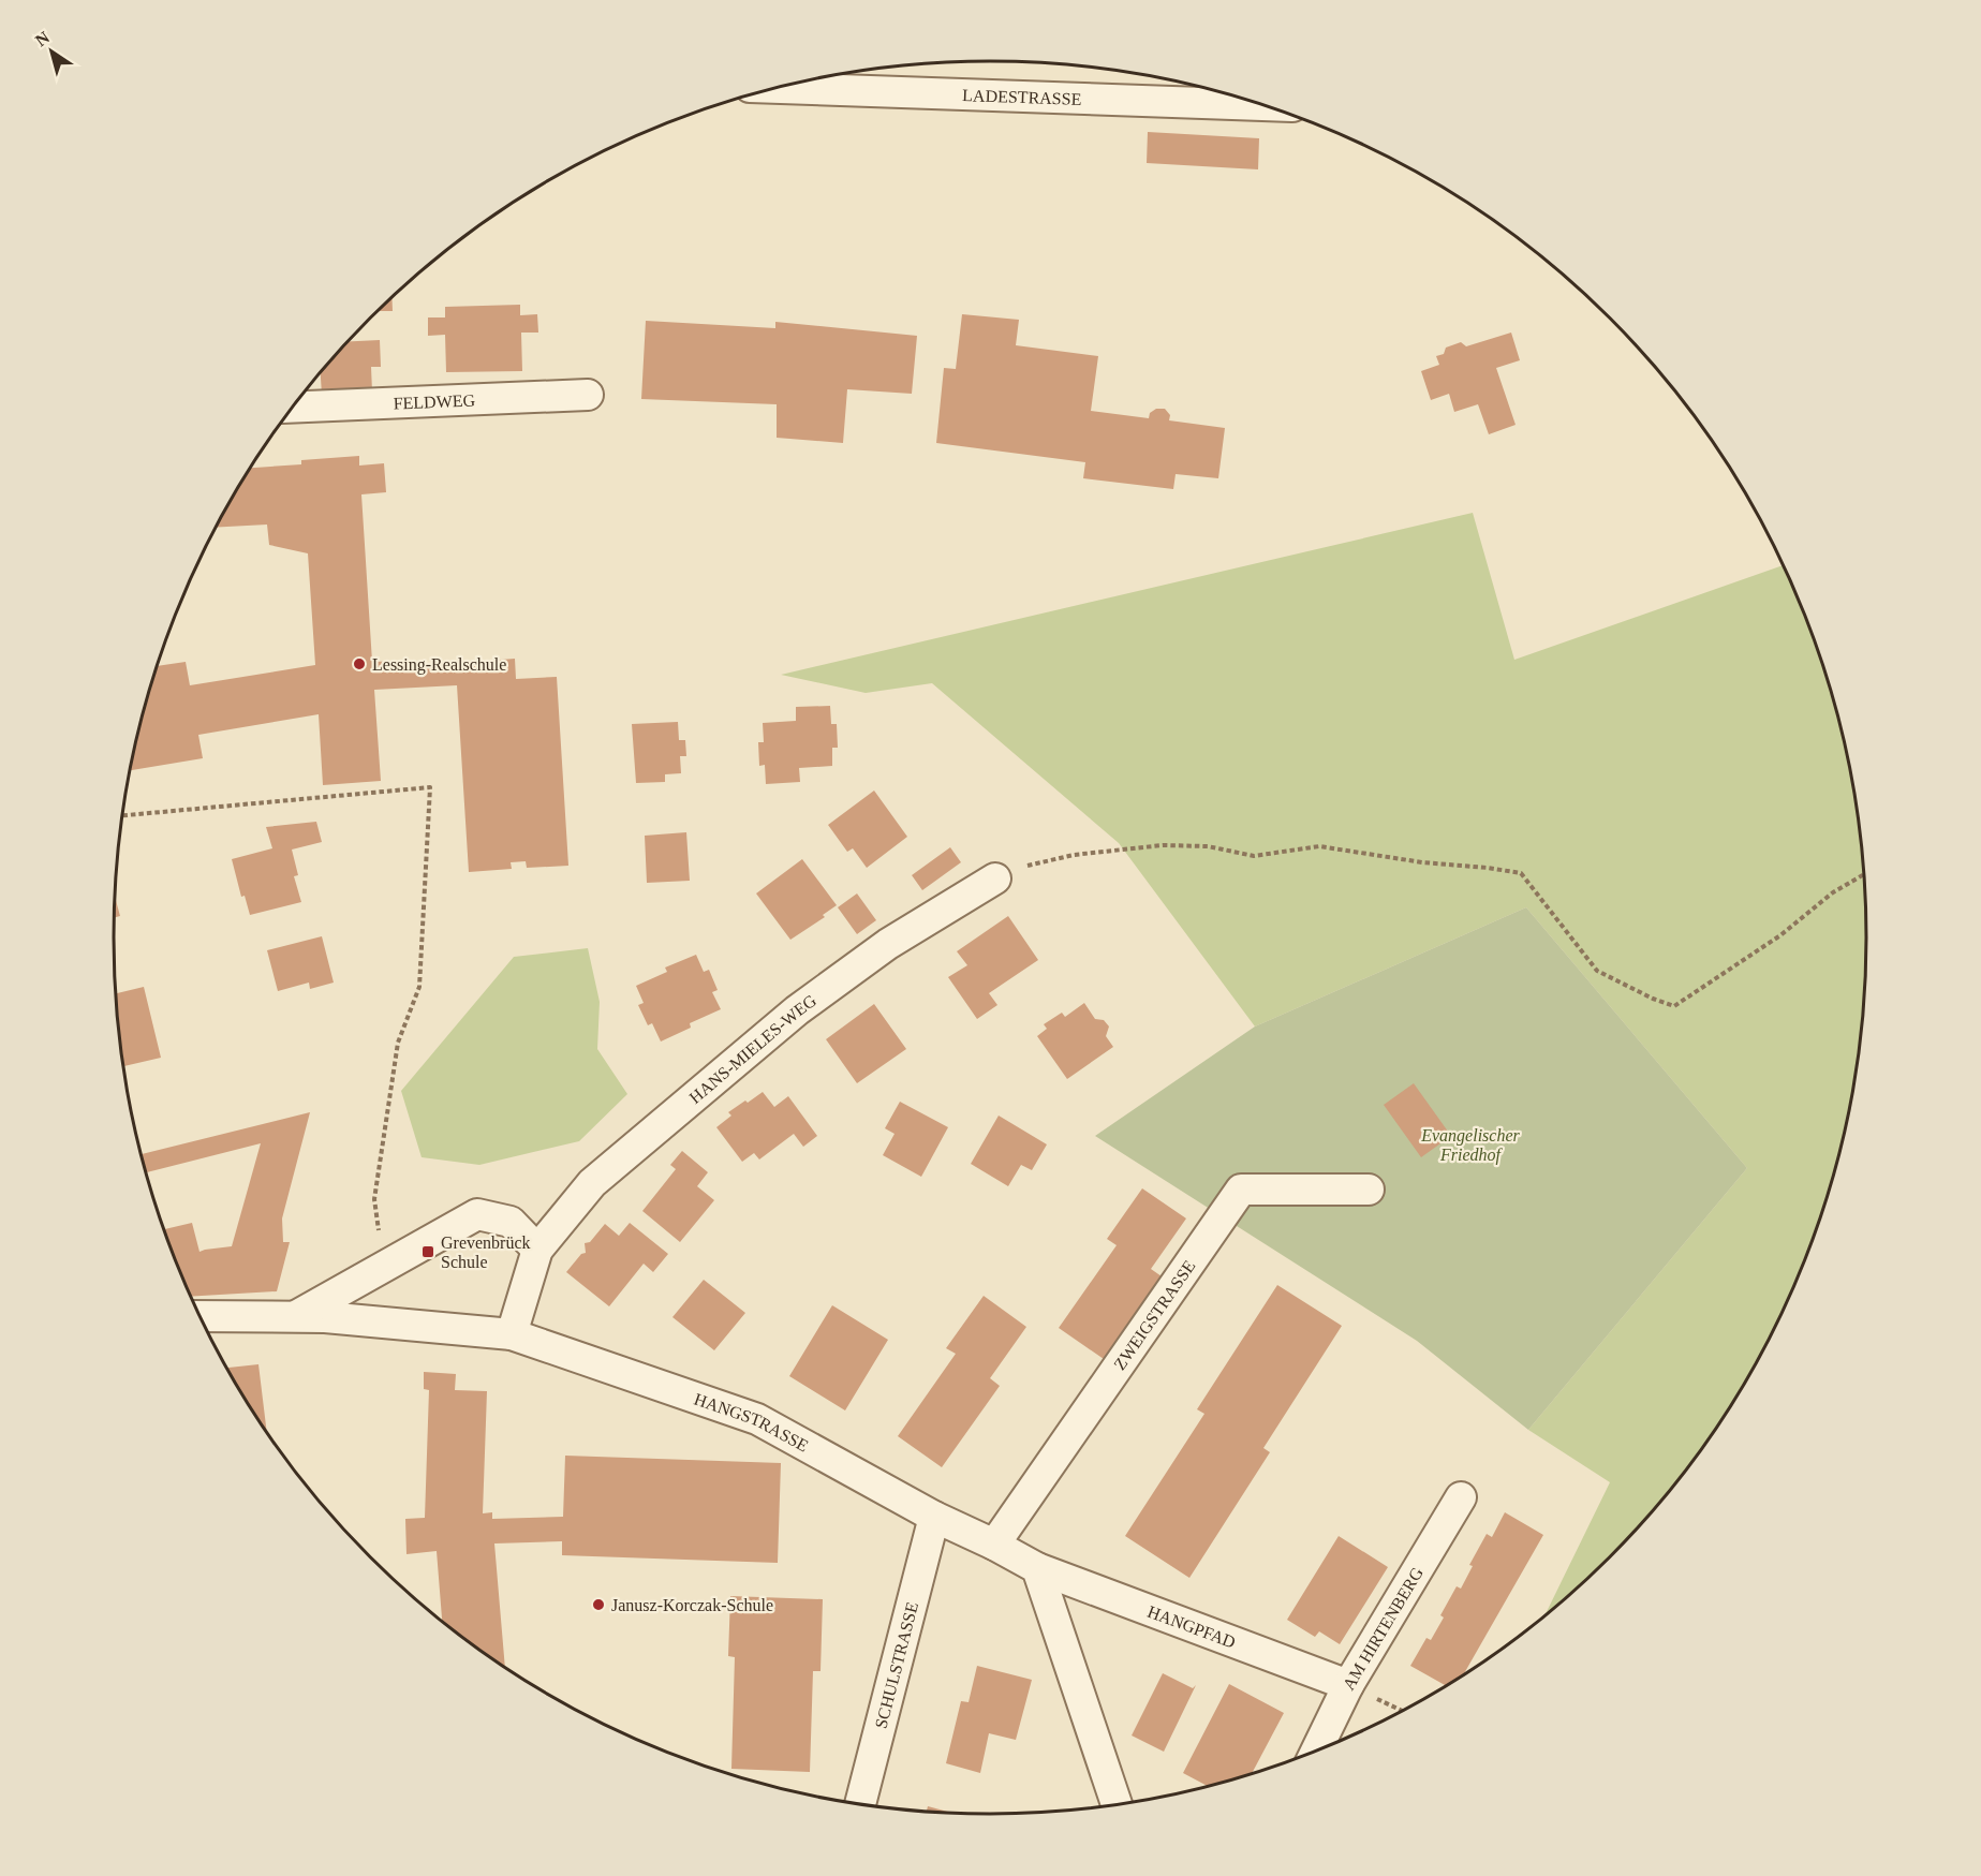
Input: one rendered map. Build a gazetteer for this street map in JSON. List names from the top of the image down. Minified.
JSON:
{"streets":{"street":["LADESTRASSE","FELDWEG","HANS-MIELES-WEG","ZWEIGSTRASSE","HANGSTRASSE","HANGPFAD","AM HIRTENBERG","SCHULSTRASSE"]},"crossings":[["HANS-MIELES-WEG","HANGSTRASSE"],["ZWEIGSTRASSE","HANGSTRASSE"],["HANGSTRASSE","HANGPFAD"],["HANGSTRASSE","SCHULSTRASSE"],["HANGPFAD","AM HIRTENBERG"]],"parks":["Evangelischer Friedhof"],"places":{"other":["Lessing-Realschule","Janusz-Korczak-Schule"],"transit":["Grevenbrück Schule"]},"north":"top left"}
